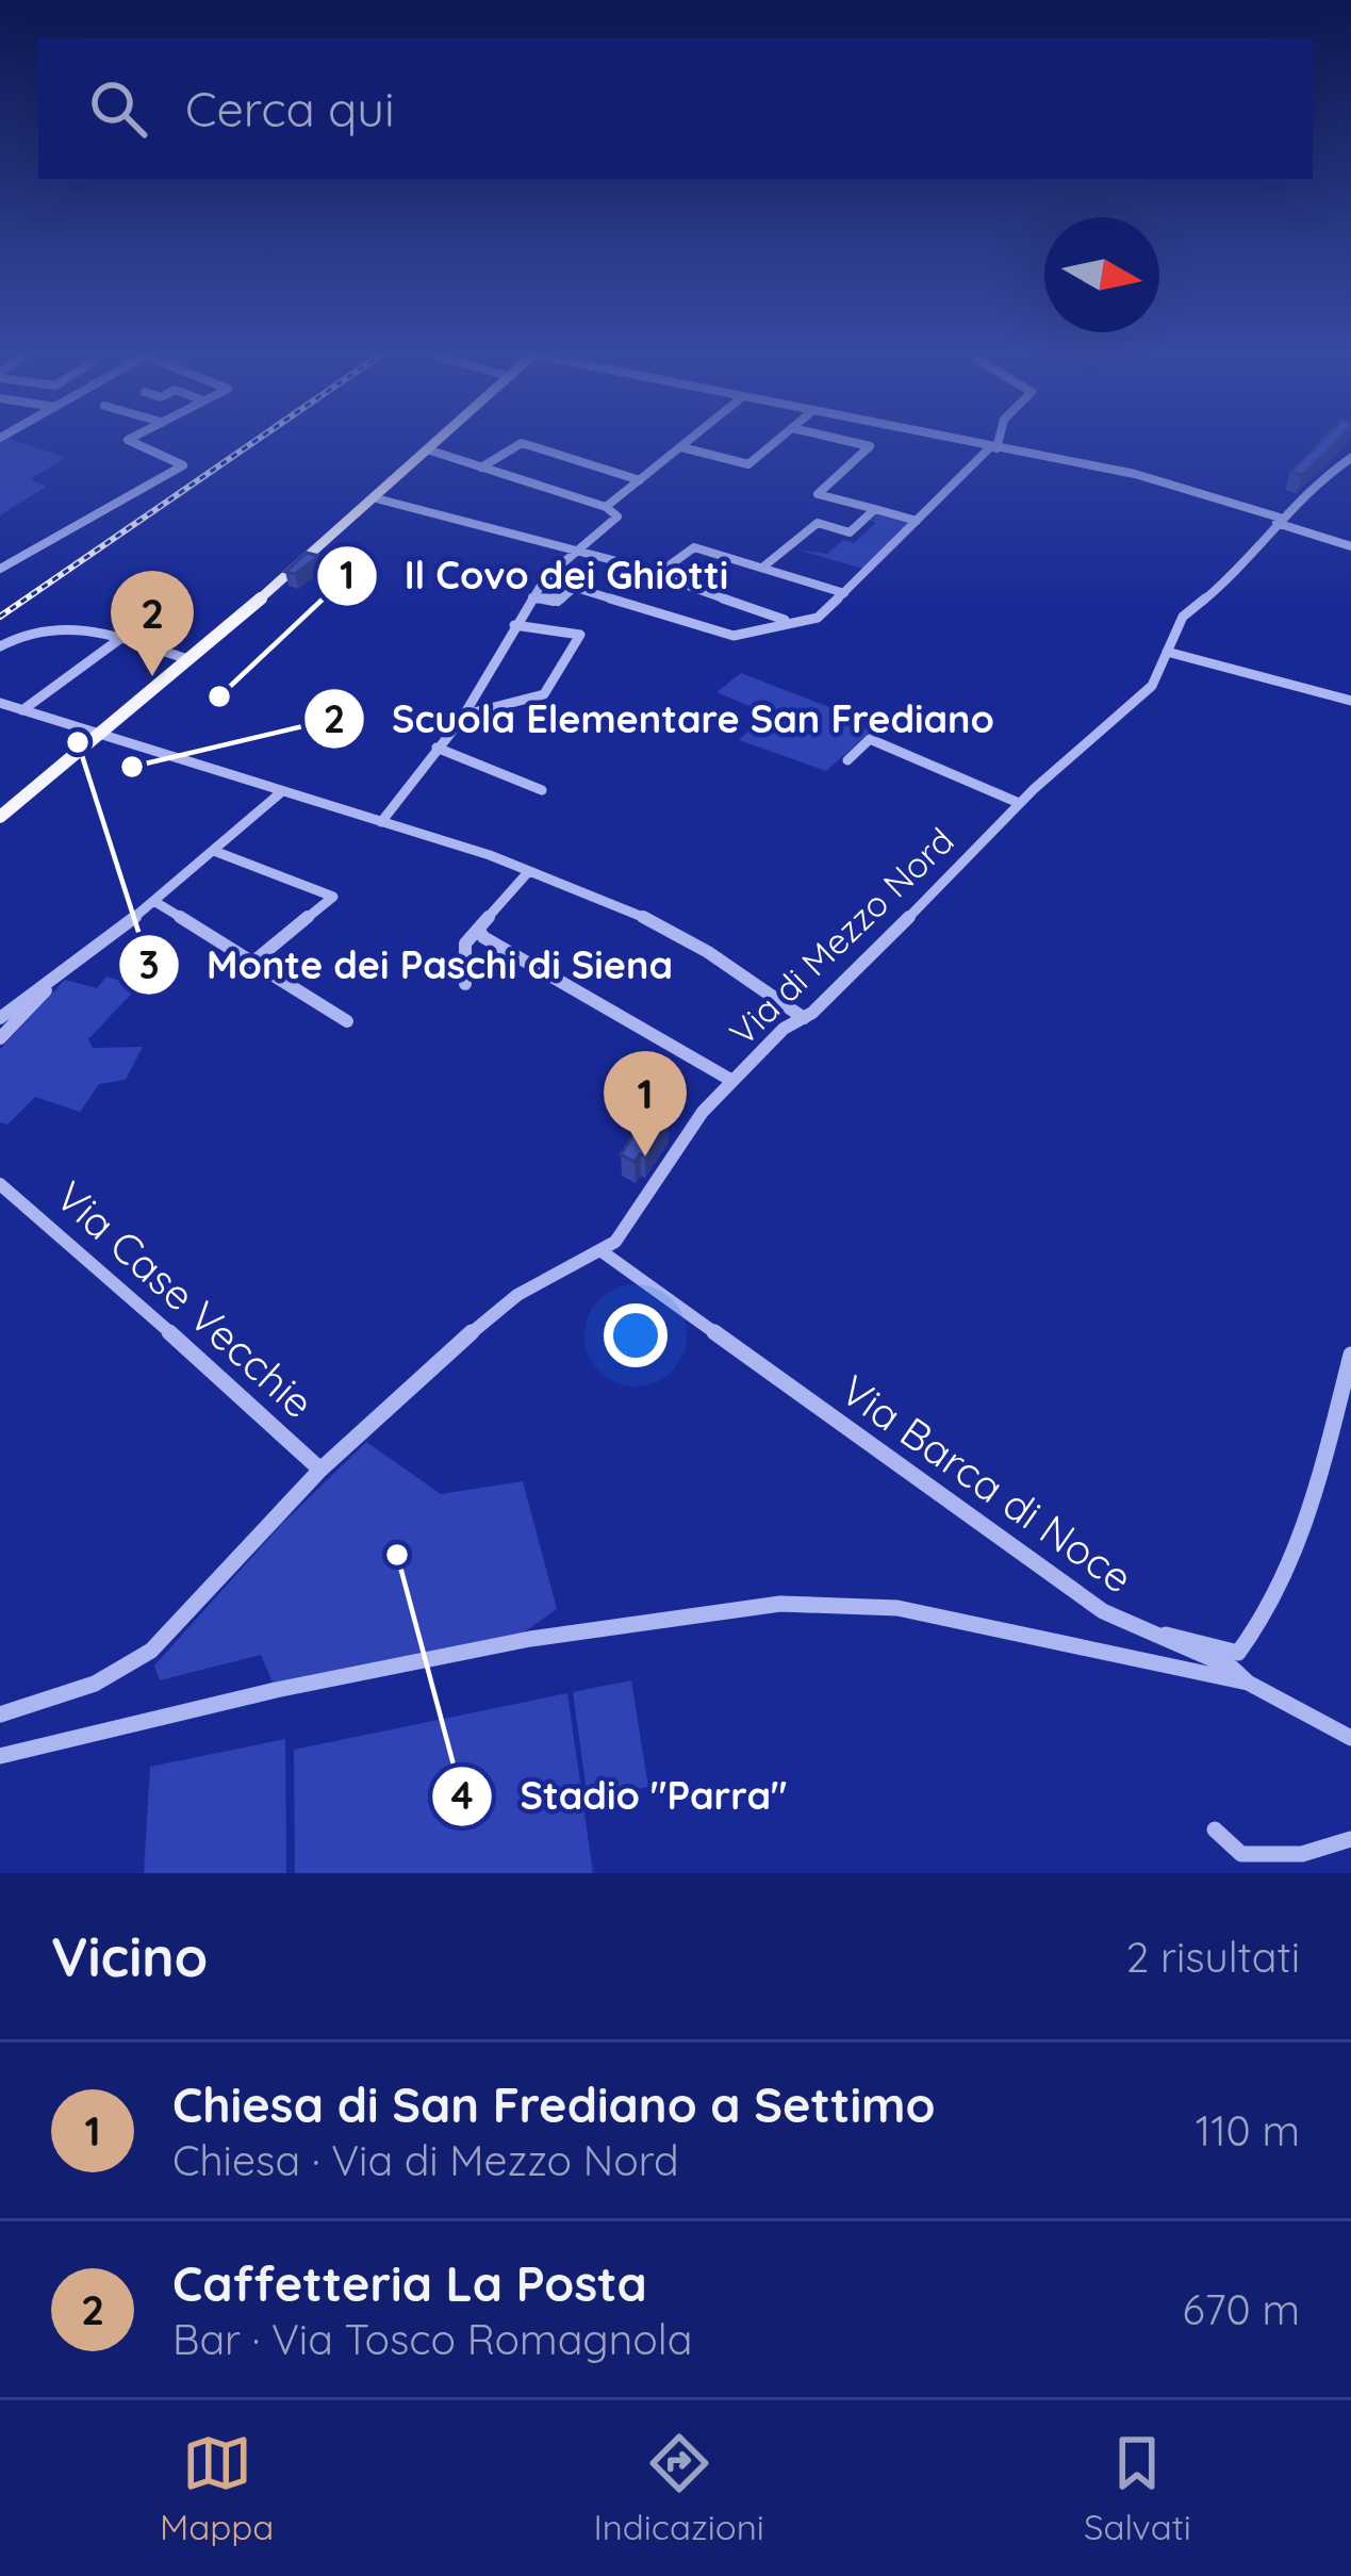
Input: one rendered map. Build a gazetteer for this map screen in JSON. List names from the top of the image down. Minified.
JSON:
{"streets":{"street":["Via di Mezzo Nord","Via Case Vecchie","Via Barca di Noce"]},"crossings":[["Via di Mezzo Nord","Via Case Vecchie"],["Via di Mezzo Nord","Via Barca di Noce"]],"places":["Il Covo dei Ghiotti","Monte dei Paschi di Siena","Scuola Elementare San Frediano","Stadio \"Parra\""],"north":"right","page":{"search":"Cerca qui","pins":["2","1"],"heading":["Vicino","2 risultati"],"list":[{"mark":"1","name":"Chiesa di San Frediano a Settimo","note":"Chiesa · Via di Mezzo Nord","value":"110 m"},{"mark":"2","name":"Caffetteria La Posta","note":"Bar · Via Tosco Romagnola","value":"670 m"}],"nav":["Mappa","Indicazioni","Salvati"]}}
